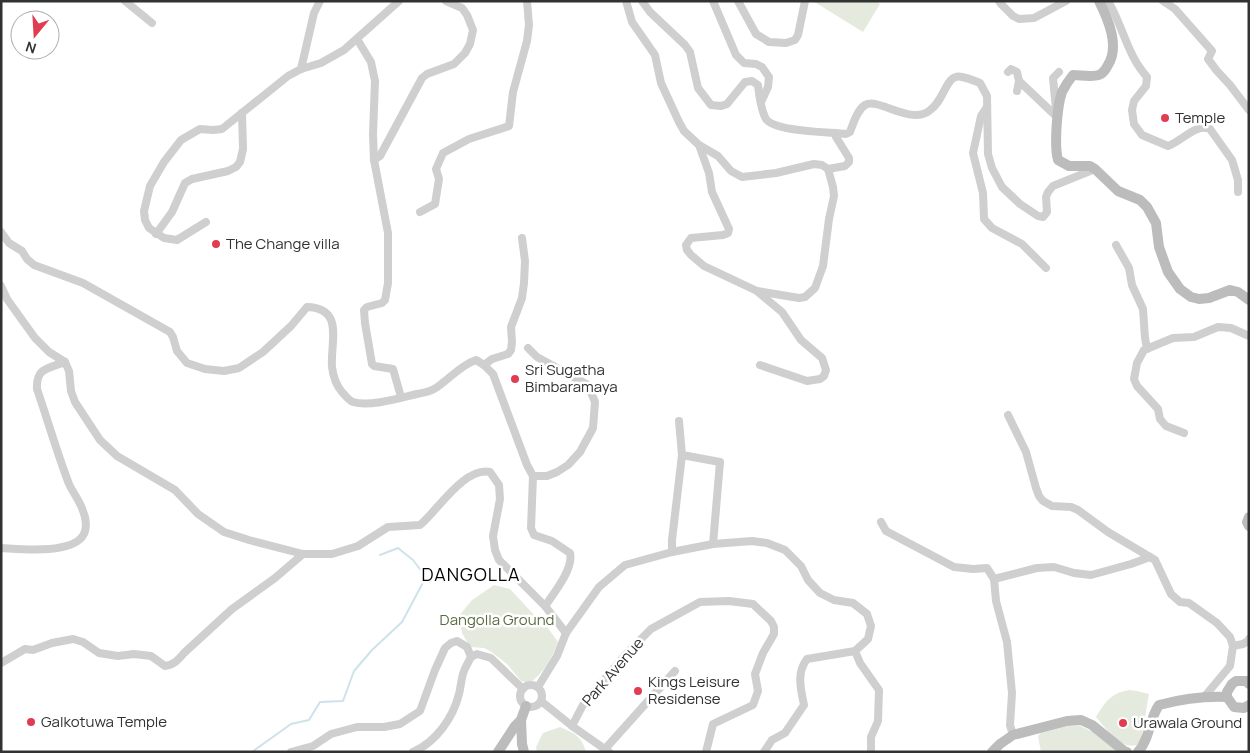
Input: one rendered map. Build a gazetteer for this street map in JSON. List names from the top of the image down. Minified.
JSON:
{"streets":{"street":["Park Avenue"]},"districts":["DANGOLLA"],"parks":["Dangolla Ground"],"places":["Temple","The Change villa","Sri Sugatha Bimbaramaya","Kings Leisure Residense","Galkotuwa Temple","Urawala Ground"],"north":"bottom"}
